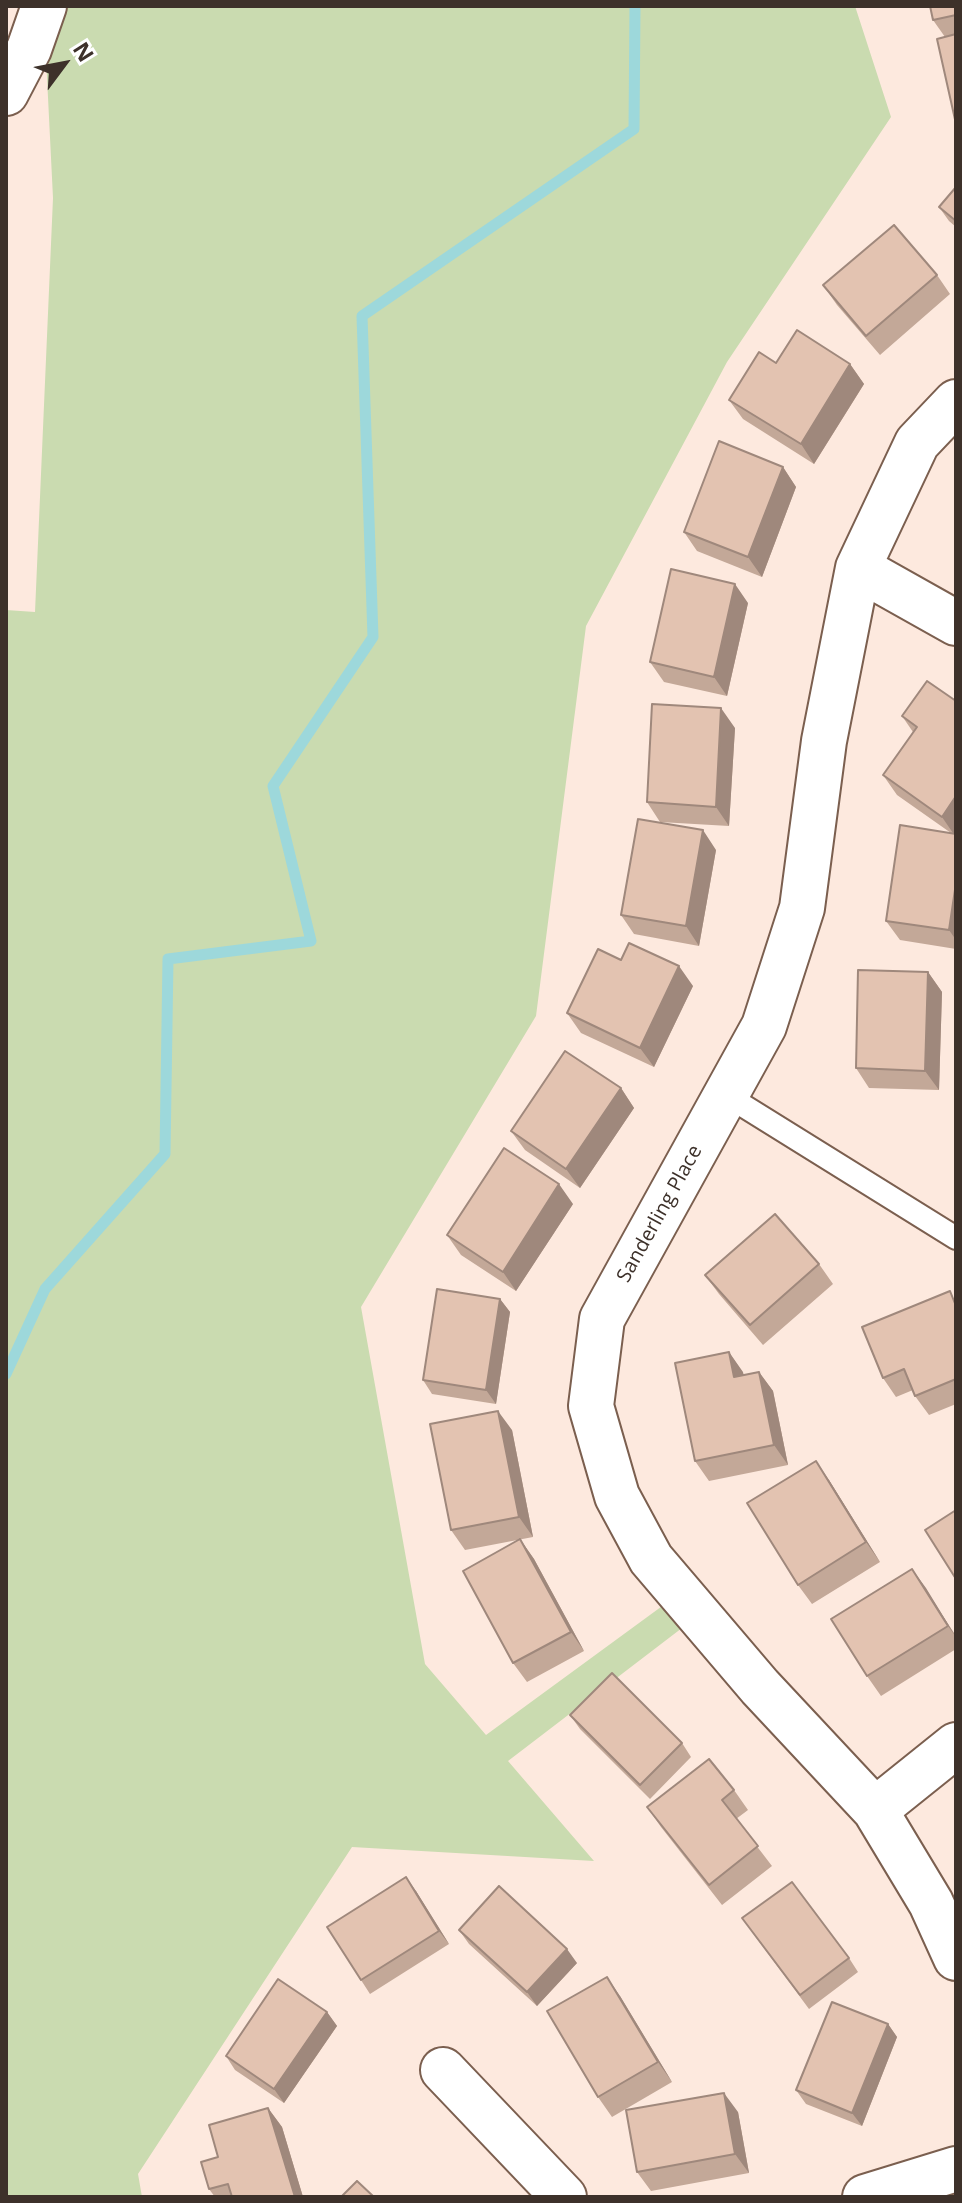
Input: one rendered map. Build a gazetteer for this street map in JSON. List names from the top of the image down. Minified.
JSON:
{"streets":{"street":["Sanderling Place"]},"north":"top right"}
